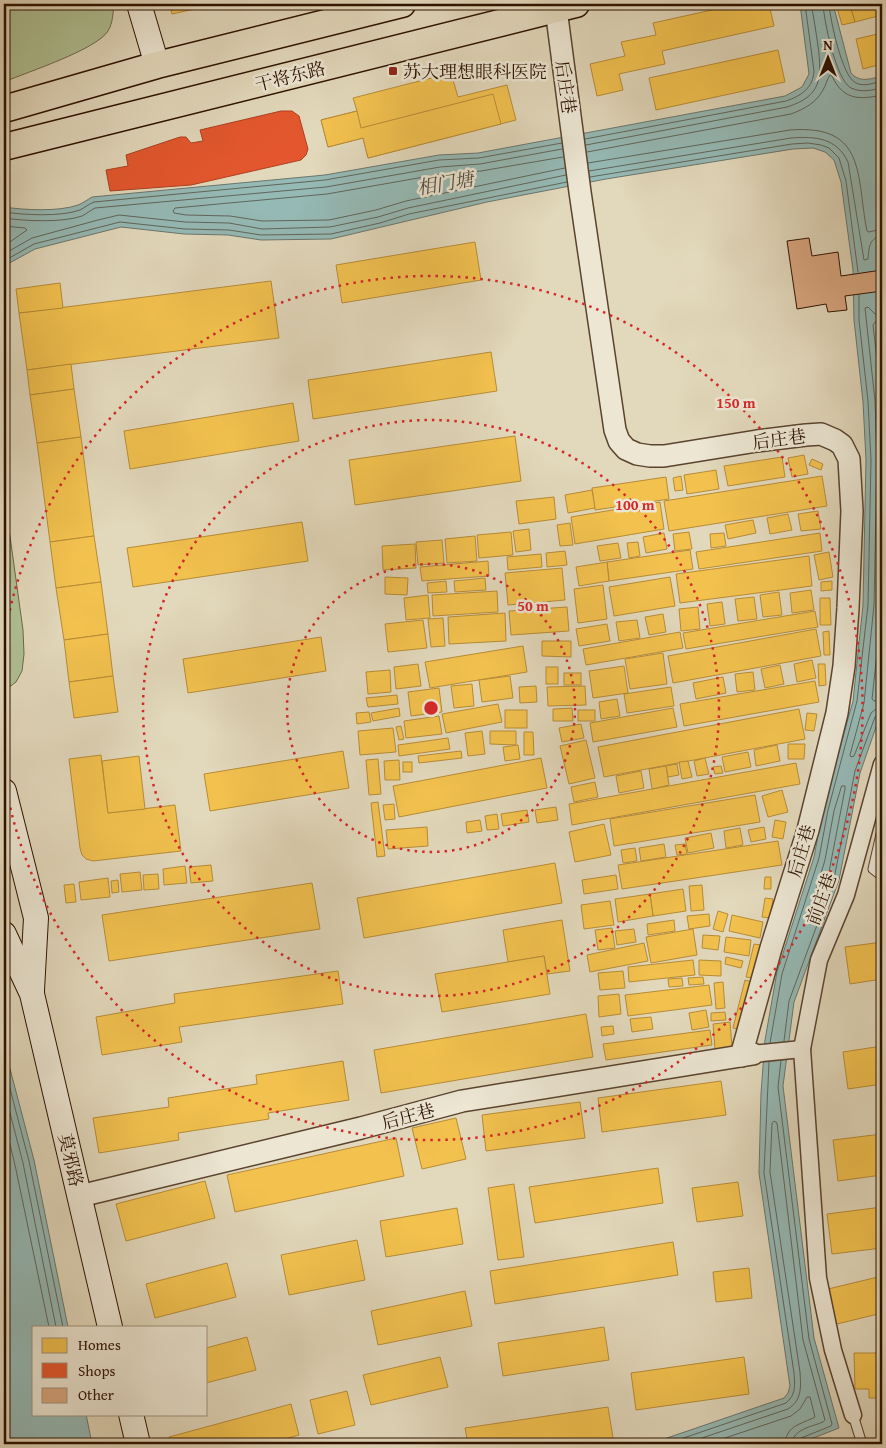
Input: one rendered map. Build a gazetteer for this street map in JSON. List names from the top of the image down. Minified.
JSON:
{"streets":{"main road":["干将东路","莫邪路"],"street":["后庄巷","前庄巷"]},"crossings":[["干将东路","后庄巷"],["后庄巷","前庄巷"],["后庄巷","莫邪路"]],"water":["相门塘"],"places":{"transit":["苏大理想眼科医院"]},"legend":["Homes","Shops","Other"],"north":"top","rings":["150 m","100 m","50 m"]}
